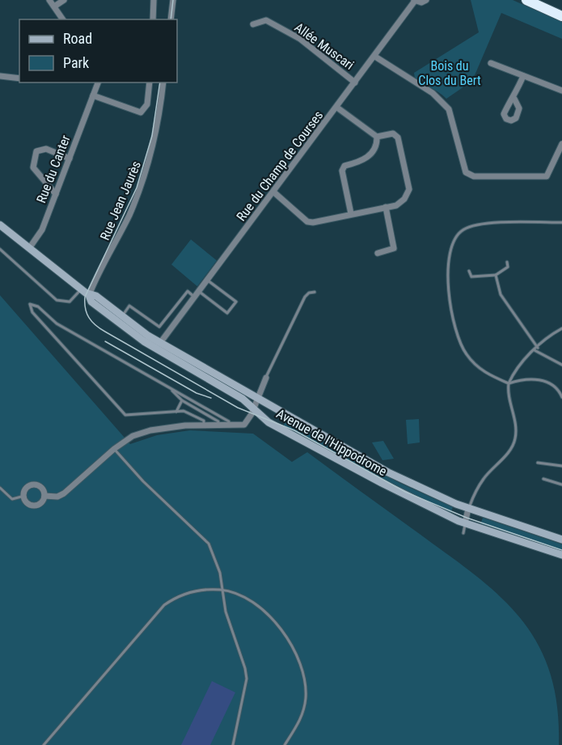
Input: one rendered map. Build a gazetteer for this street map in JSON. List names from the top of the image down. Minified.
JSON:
{"streets":{"street":["Allée Muscari","Rue du Champ de Courses","Rue du Canter","Rue Jean Jaurès","Avenue de l'Hippodrome"]},"crossings":[["Allée Muscari","Rue du Champ de Courses"],["Rue du Champ de Courses","Avenue de l'Hippodrome"],["Rue du Canter","Avenue de l'Hippodrome"],["Rue Jean Jaurès","Avenue de l'Hippodrome"]],"parks":["Bois du Clos du Bert"],"legend":["Road","Park"]}
